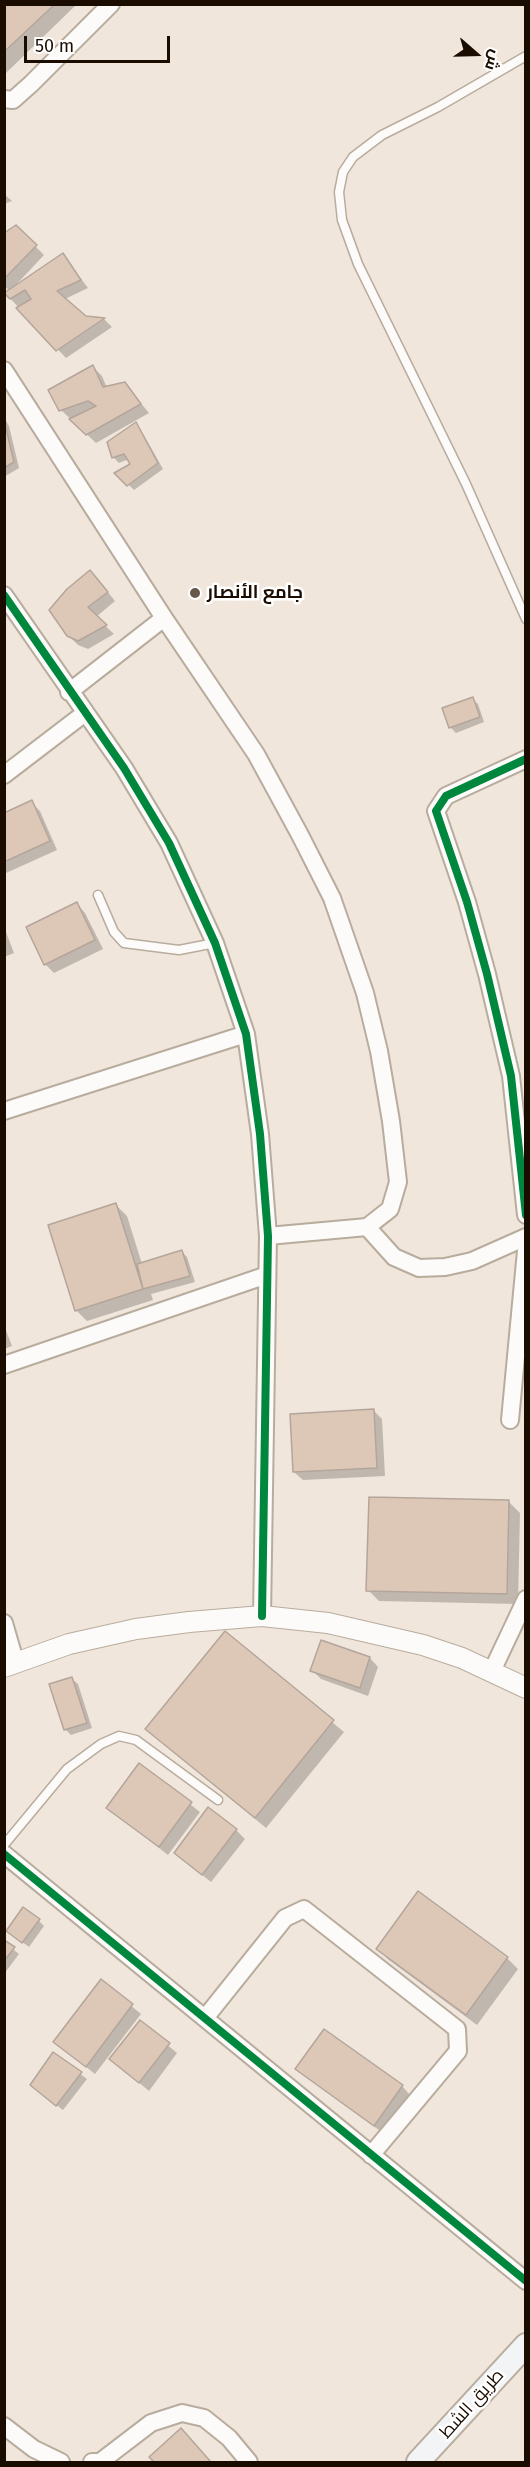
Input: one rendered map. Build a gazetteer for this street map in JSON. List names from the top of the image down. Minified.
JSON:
{"streets":{"main road":["طريق الشط"]},"places":["جامع الأنصار"],"scale_bar":"50 m","north":"right"}
